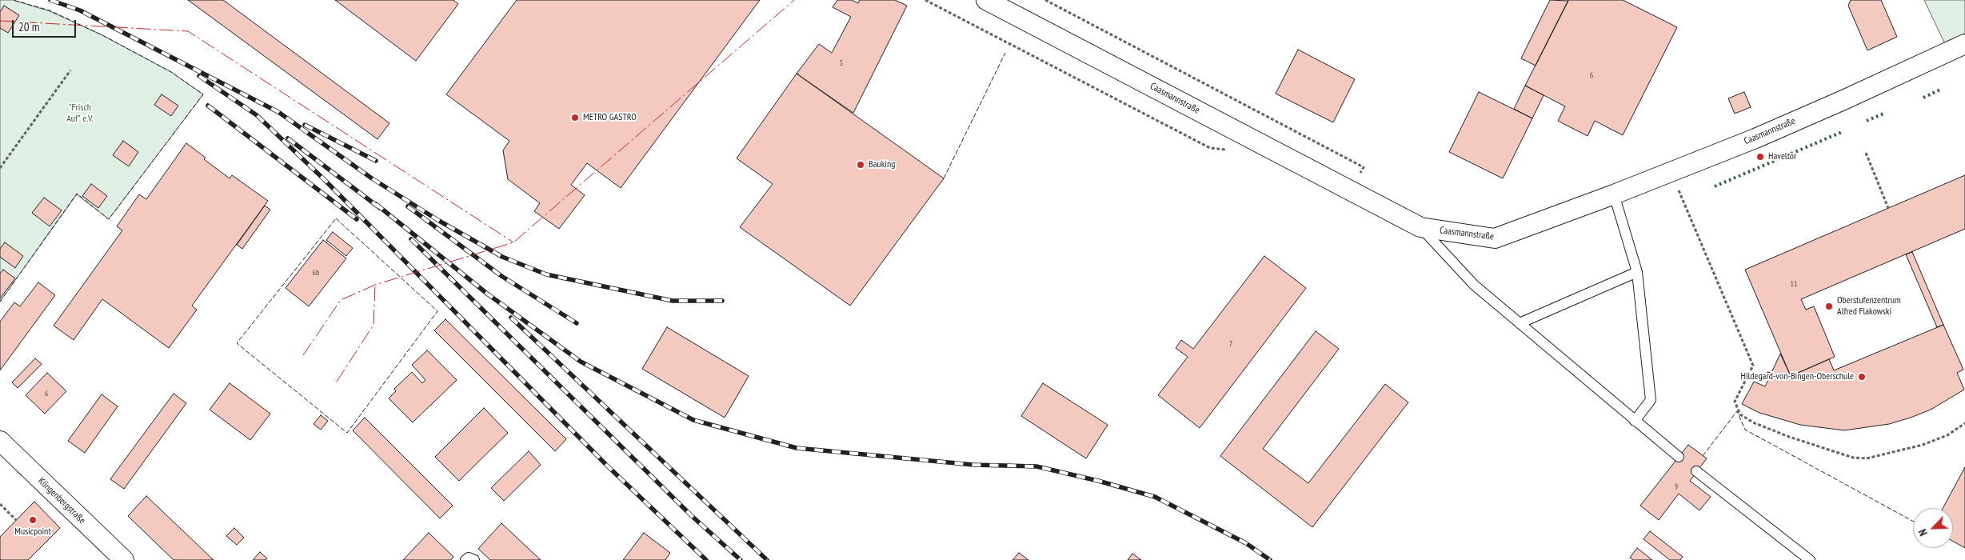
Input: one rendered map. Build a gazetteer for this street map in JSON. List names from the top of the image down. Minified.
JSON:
{"streets":{"street":["Caasmannstraße","Klingenbergstraße"]},"parks":["\"Frisch Auf\" e.V."],"places":["METRO GASTRO","Haveltor","Bauking","Oberstufenzentrum Alfred Flakowski","Hildegard-von-Bingen-Oberschule","Musicpoint"],"house_numbers":["5","6","6b","11","7","6","9"],"scale_bar":"20 m","north":"bottom left"}
